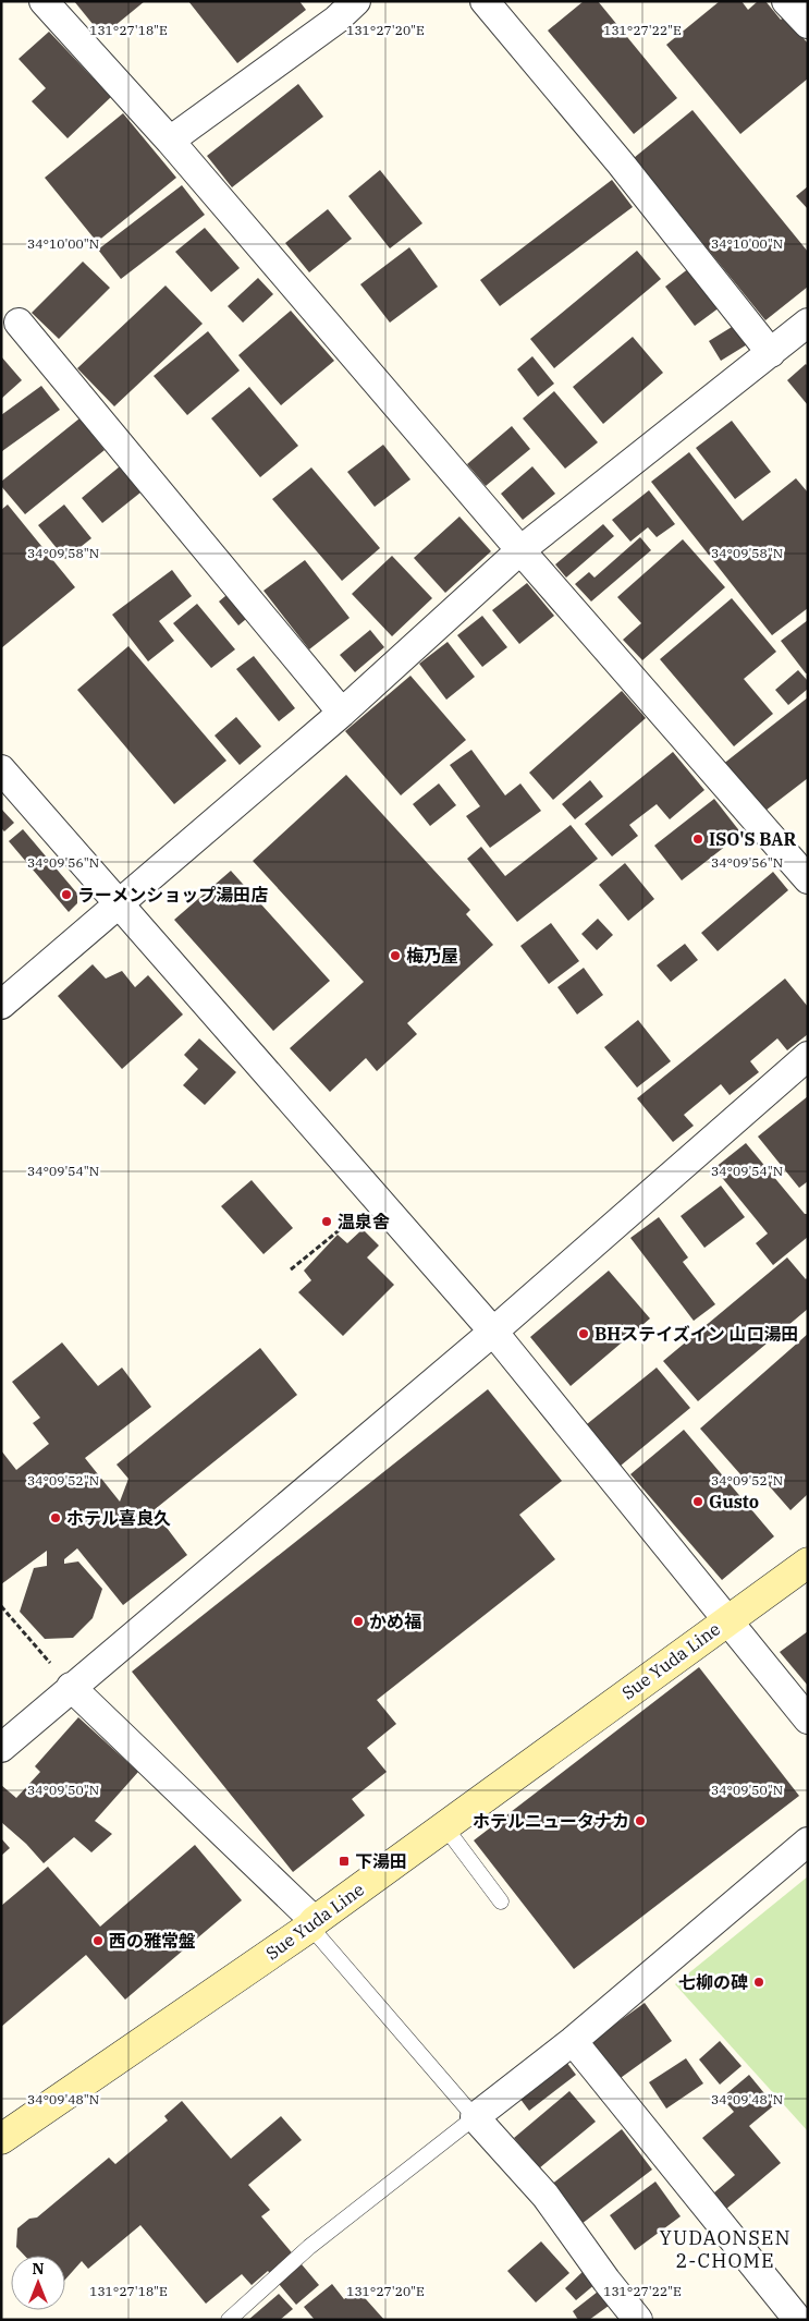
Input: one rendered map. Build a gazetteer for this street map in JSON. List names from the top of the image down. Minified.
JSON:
{"streets":{"main road":["Sue Yuda Line"]},"districts":["YUDAONSEN 2-CHOME"],"places":{"other":["ISO'S BAR","ラーメンショップ湯田店","梅乃屋","温泉舎","BHステイズイン 山口湯田","Gusto","ホテル喜良久","かめ福","ホテルニュータナカ","西の雅常盤","七柳の碑"],"transit":["下湯田"]},"north":"top","coordinates":["131°27'18\"E","131°27'20\"E","131°27'22\"E","34°10'00\"N","34°09'58\"N","34°09'56\"N","34°09'54\"N","34°09'52\"N","34°09'50\"N","34°09'48\"N"]}
